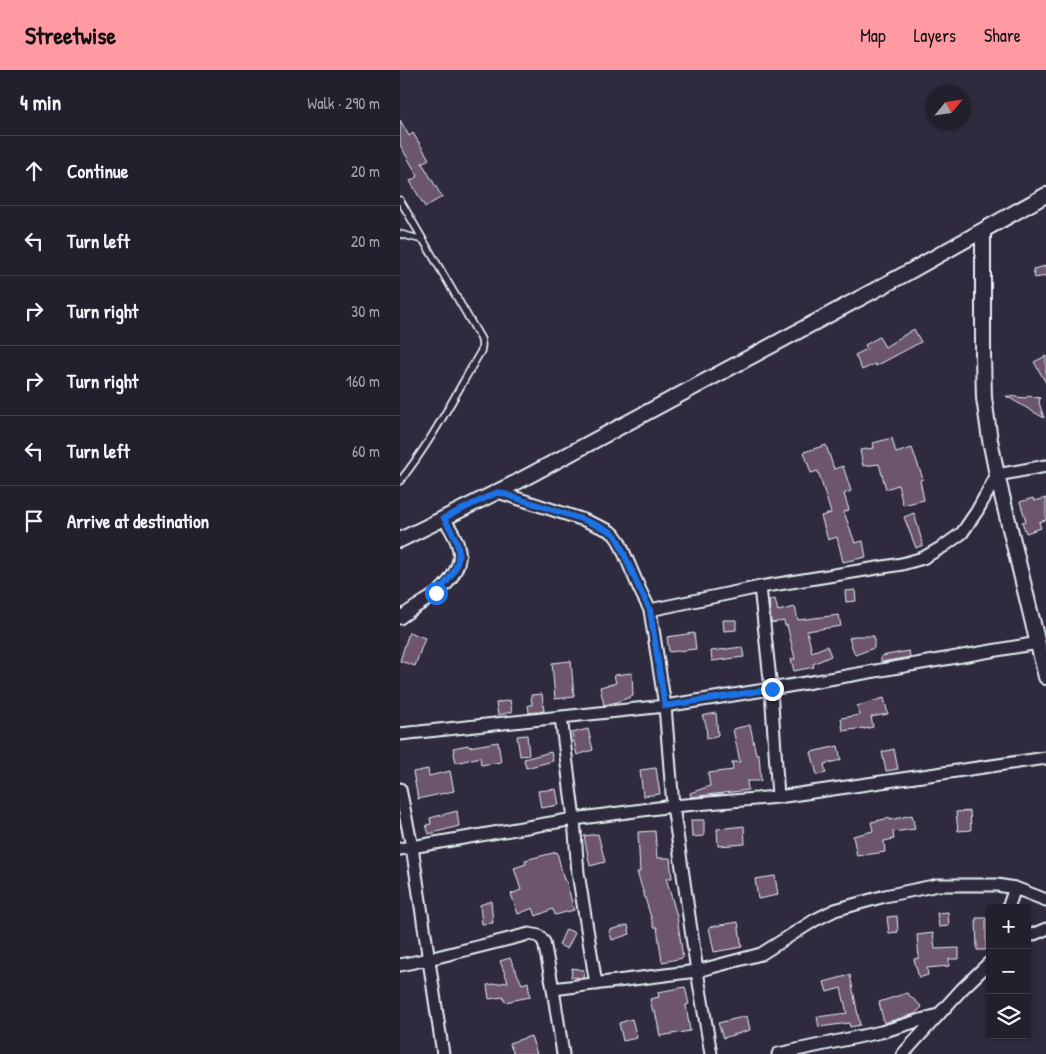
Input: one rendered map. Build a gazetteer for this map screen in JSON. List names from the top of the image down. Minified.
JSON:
{"north":"top right","page":{"header":"Streetwise","nav":["Map","Layers","Share"],"heading":["4 min","Walk · 290 m"],"list":[["Continue","20 m"],["Turn left","20 m"],["Turn right","30 m"],["Turn right","160 m"],["Turn left","60 m"],"Arrive at destination"],"map_buttons":["+","−"]}}
